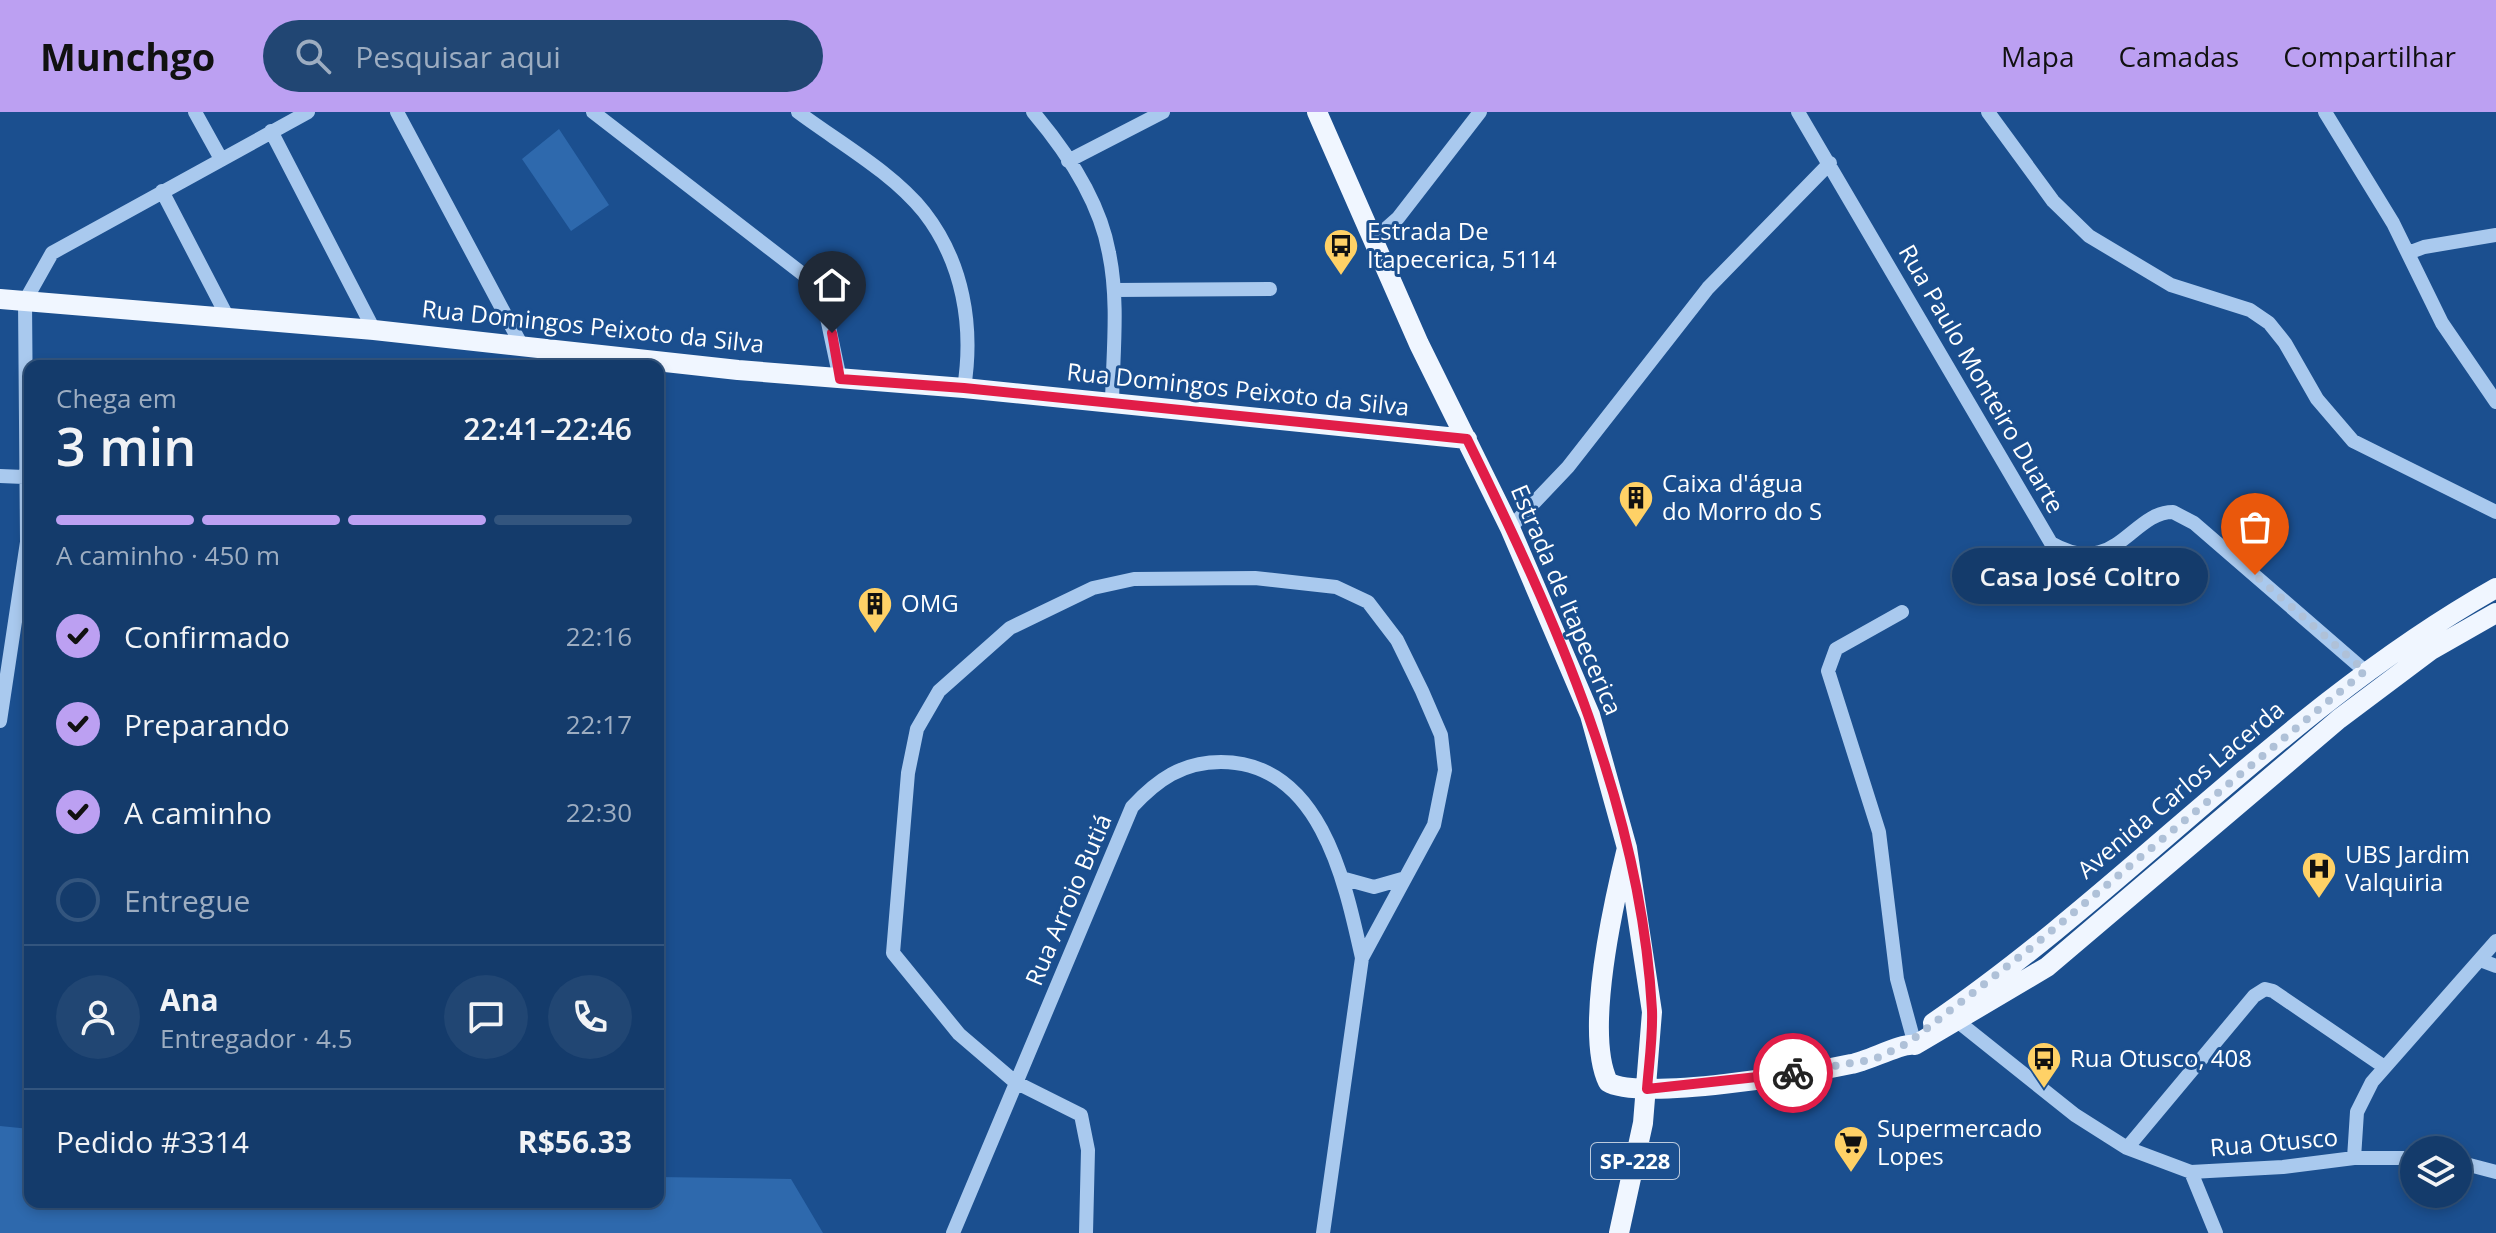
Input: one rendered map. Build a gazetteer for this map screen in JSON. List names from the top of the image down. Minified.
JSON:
{"streets":{"main road":["Rua Domingos Peixoto da Silva","Estrada de Itapecerica","Avenida Carlos Lacerda","SP-228"],"street":["Rua Paulo Monteiro Duarte","Rua Arroio Butiá","Rua Otusco"]},"crossings":[["Rua Domingos Peixoto da Silva","Estrada de Itapecerica"],["Rua Paulo Monteiro Duarte","Avenida Carlos Lacerda"],["Estrada de Itapecerica","Avenida Carlos Lacerda"],["Avenida Carlos Lacerda","Rua Otusco"]],"places":{"bus stop":["Estrada De Itapecerica, 5114","Rua Otusco, 408"],"building":["Caixa d'água do Morro do S","OMG"],"other":["Casa José Coltro"],"hospital":["UBS Jardim Valquiria"],"supermarket":["Supermercado Lopes"]},"page":{"header":"Munchgo","search":"Pesquisar aqui","nav":["Mapa","Camadas","Compartilhar"],"heading":["3 min","Chega em","22:41–22:46"],"panel":["Ana","Entregador · 4.5","Pedido #3314","R$56.33"],"bar":"A caminho · 450 m","bubble":"Casa José Coltro","list":[["Confirmado","22:16"],["Preparando","22:17"],["A caminho","22:30"],"Entregue"]}}
